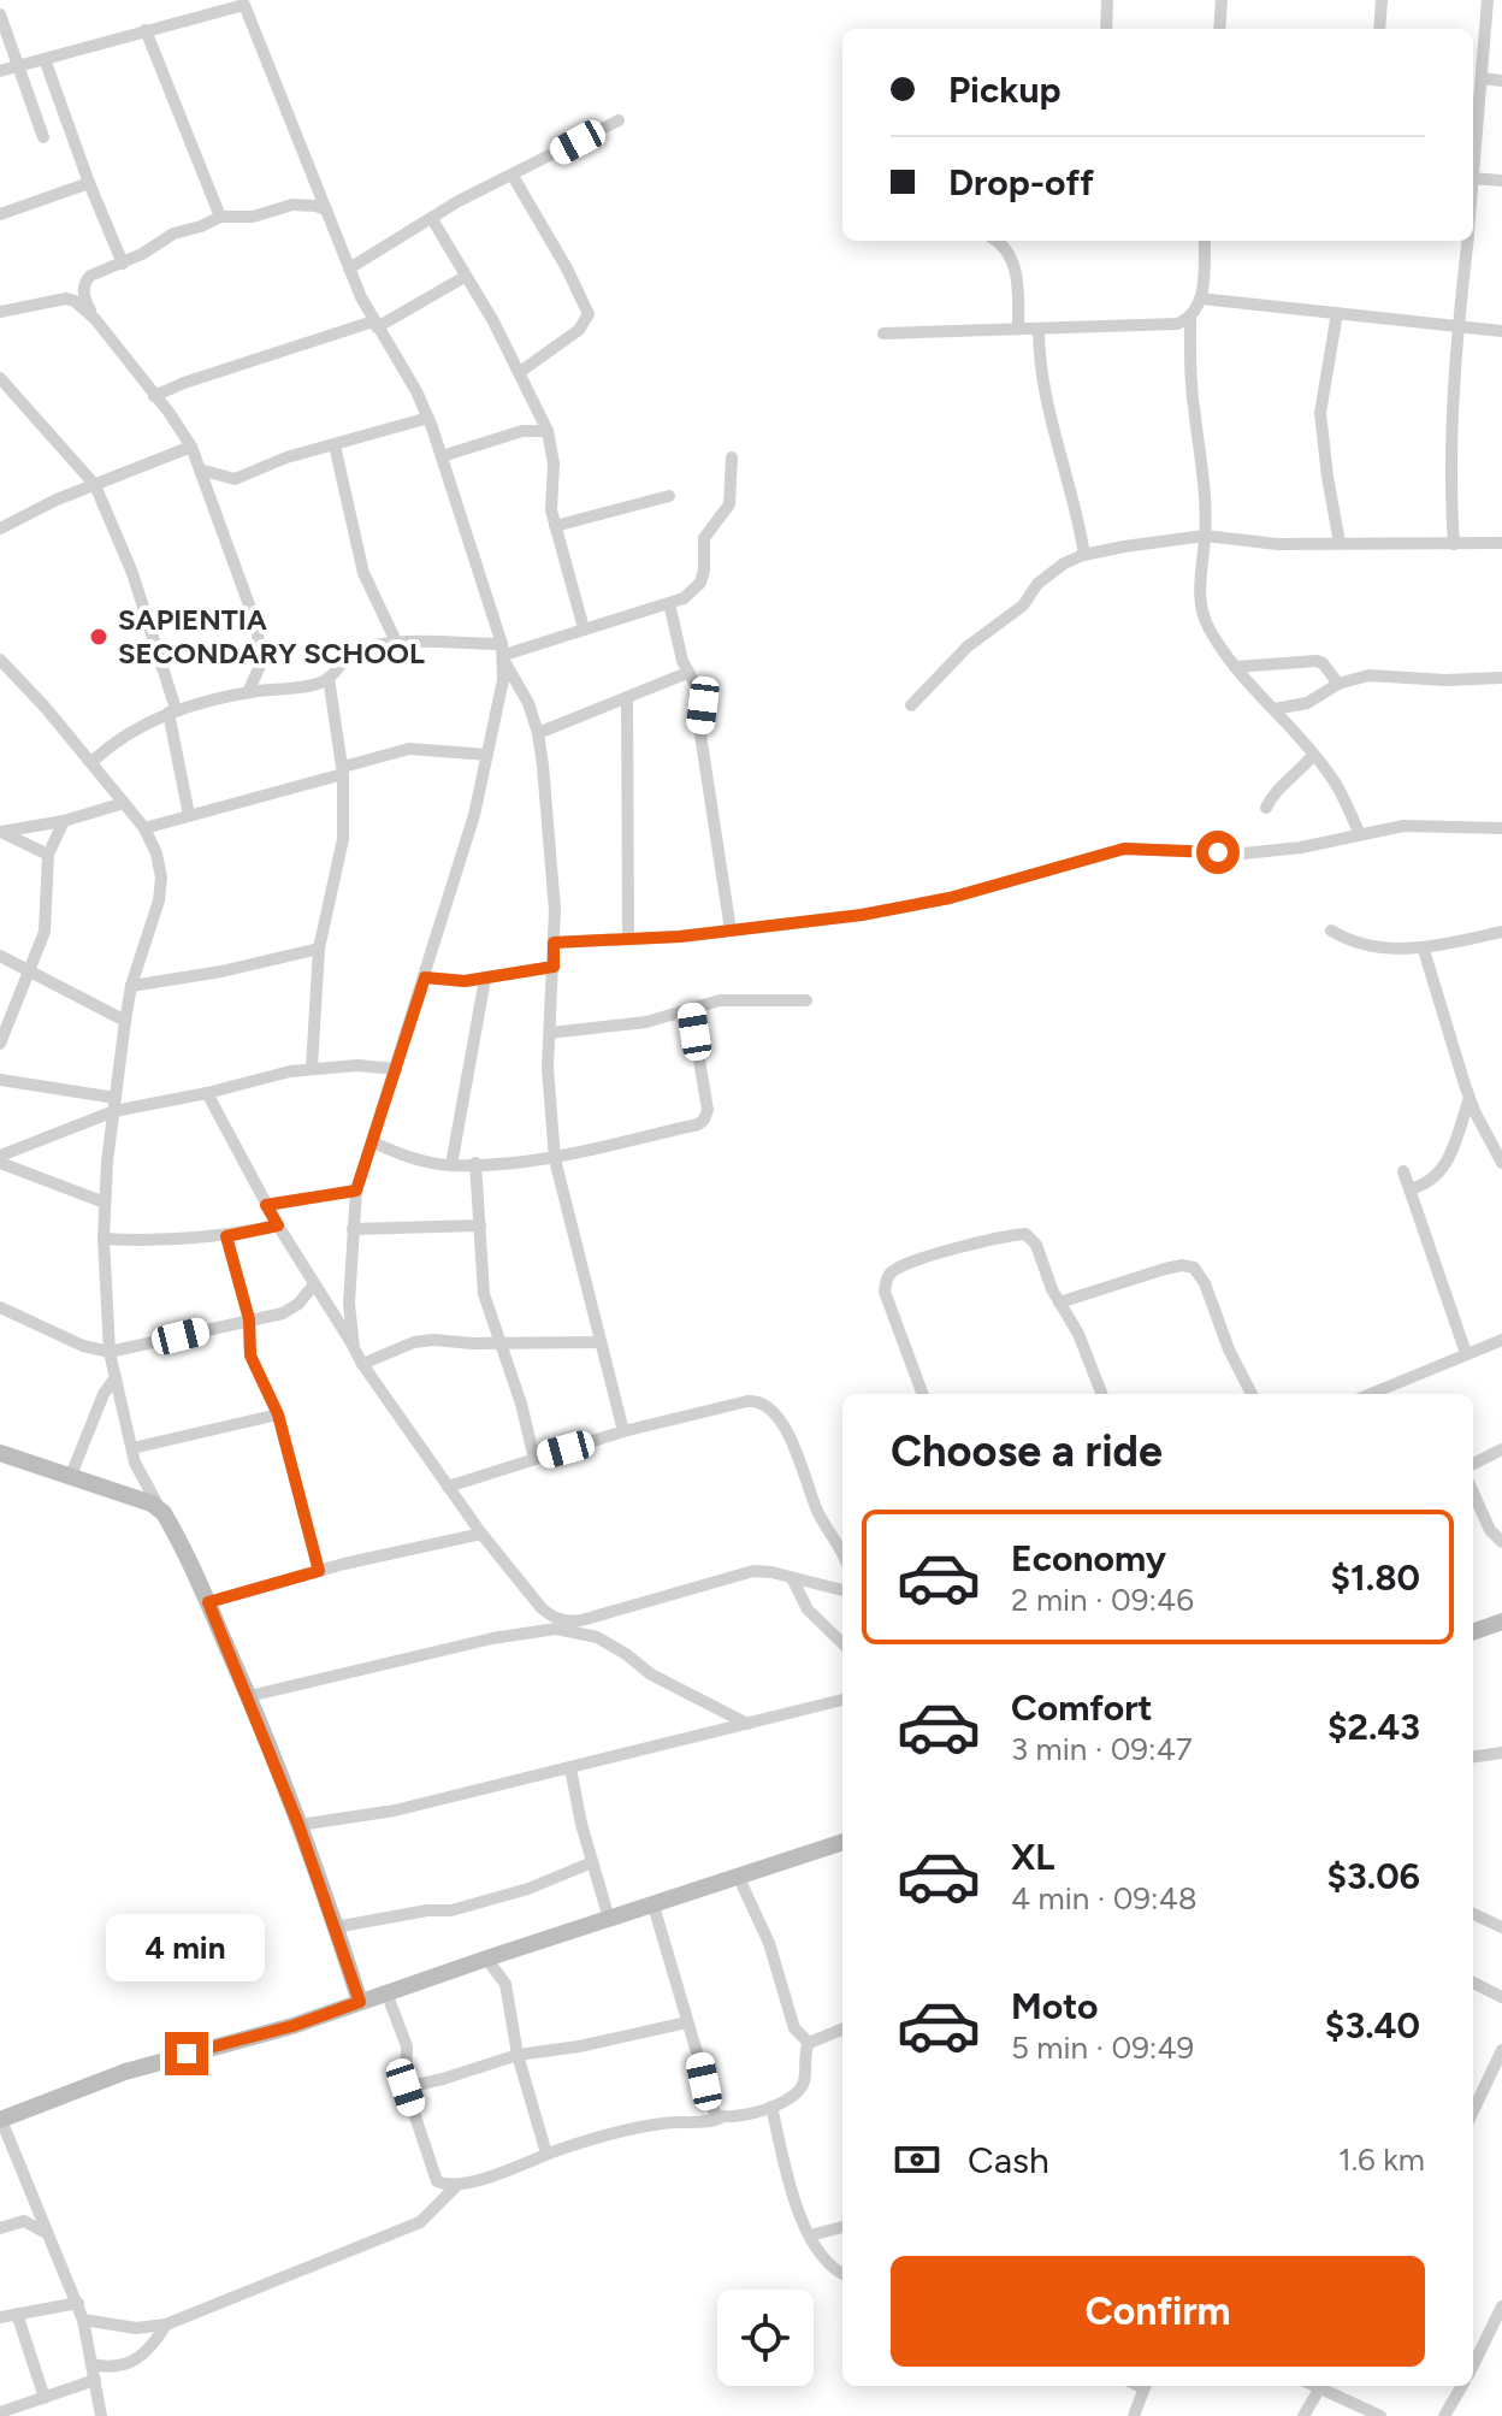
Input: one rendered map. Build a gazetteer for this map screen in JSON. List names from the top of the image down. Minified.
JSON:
{"places":["SAPIENTIA SECONDARY SCHOOL"],"page":{"banner":["Pickup","Drop-off"],"heading":"Choose a ride","list":[{"name":"Economy","note":"2 min · 09:46","value":"$1.80"},{"name":"Comfort","note":"3 min · 09:47","value":"$2.43"},{"name":"XL","note":"4 min · 09:48","value":"$3.06"},{"name":"Moto","note":"5 min · 09:49","value":"$3.40"}],"bubble":"4 min","pay":["Cash","1.6 km"],"buttons":"Confirm"}}
